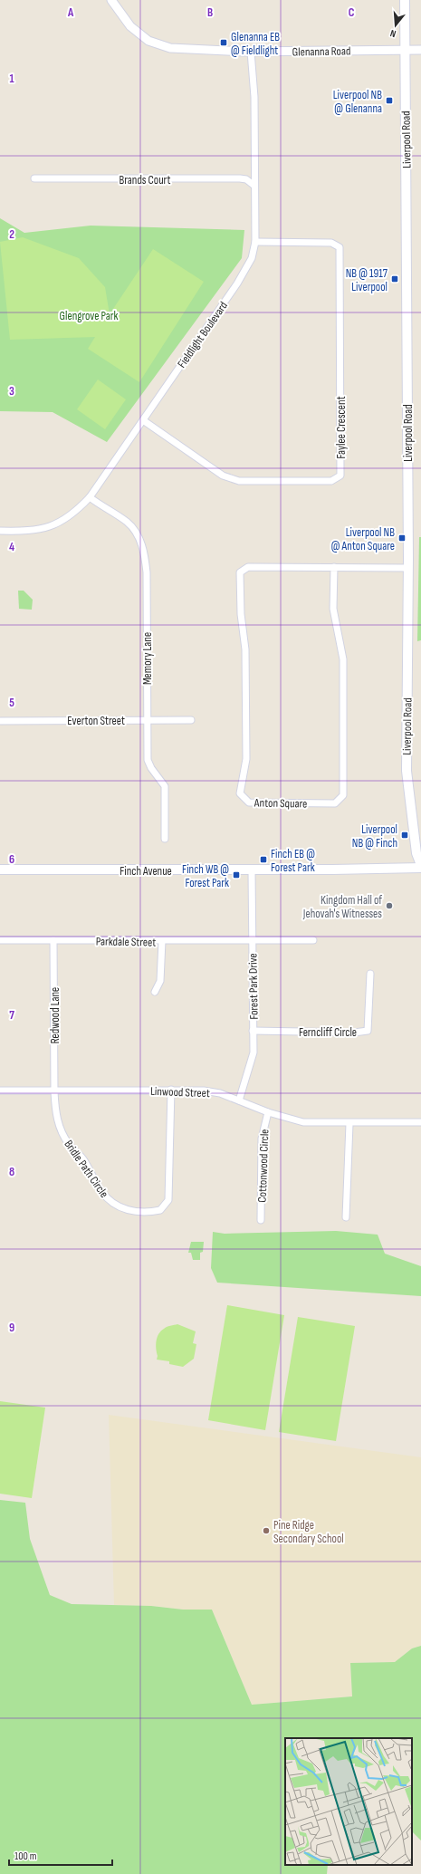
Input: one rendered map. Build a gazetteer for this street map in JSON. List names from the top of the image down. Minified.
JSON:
{"streets":{"main road":["Liverpool Road","Finch Avenue"],"street":["Glenanna Road","Brands Court","Fieldlight Boulevard","Faylee Crescent","Memory Lane","Everton Street","Anton Square","Parkdale Street","Forest Park Drive","Redwood Lane","Ferncliff Circle","Linwood Street","Cottonwood Circle","Bridle Path Circle"]},"crossings":[["Glenanna Road","Liverpool Road"],["Glenanna Road","Fieldlight Boulevard"],["Liverpool Road","Anton Square"],["Brands Court","Fieldlight Boulevard"],["Fieldlight Boulevard","Faylee Crescent"],["Fieldlight Boulevard","Memory Lane"],["Memory Lane","Everton Street"],["Finch Avenue","Forest Park Drive"],["Parkdale Street","Forest Park Drive"],["Parkdale Street","Redwood Lane"],["Forest Park Drive","Ferncliff Circle"],["Forest Park Drive","Linwood Street"],["Redwood Lane","Linwood Street"],["Redwood Lane","Bridle Path Circle"],["Linwood Street","Cottonwood Circle"],["Linwood Street","Bridle Path Circle"]],"parks":["Glengrove Park"],"places":{"transit":["Glenanna EB @ Fieldlight","Liverpool NB @ Glenanna","NB @ 1917 Liverpool","Liverpool NB @ Anton Square","Liverpool NB @ Finch","Finch EB @ Forest Park","Finch WB @ Forest Park"],"other":["Kingdom Hall of Jehovah's Witnesses","Pine Ridge Secondary School"]},"scale_bar":"100 m","north":"bottom","grid":{"columns":["A","B","C"],"rows":["1","2","3","4","5","6","7","8","9"]}}
